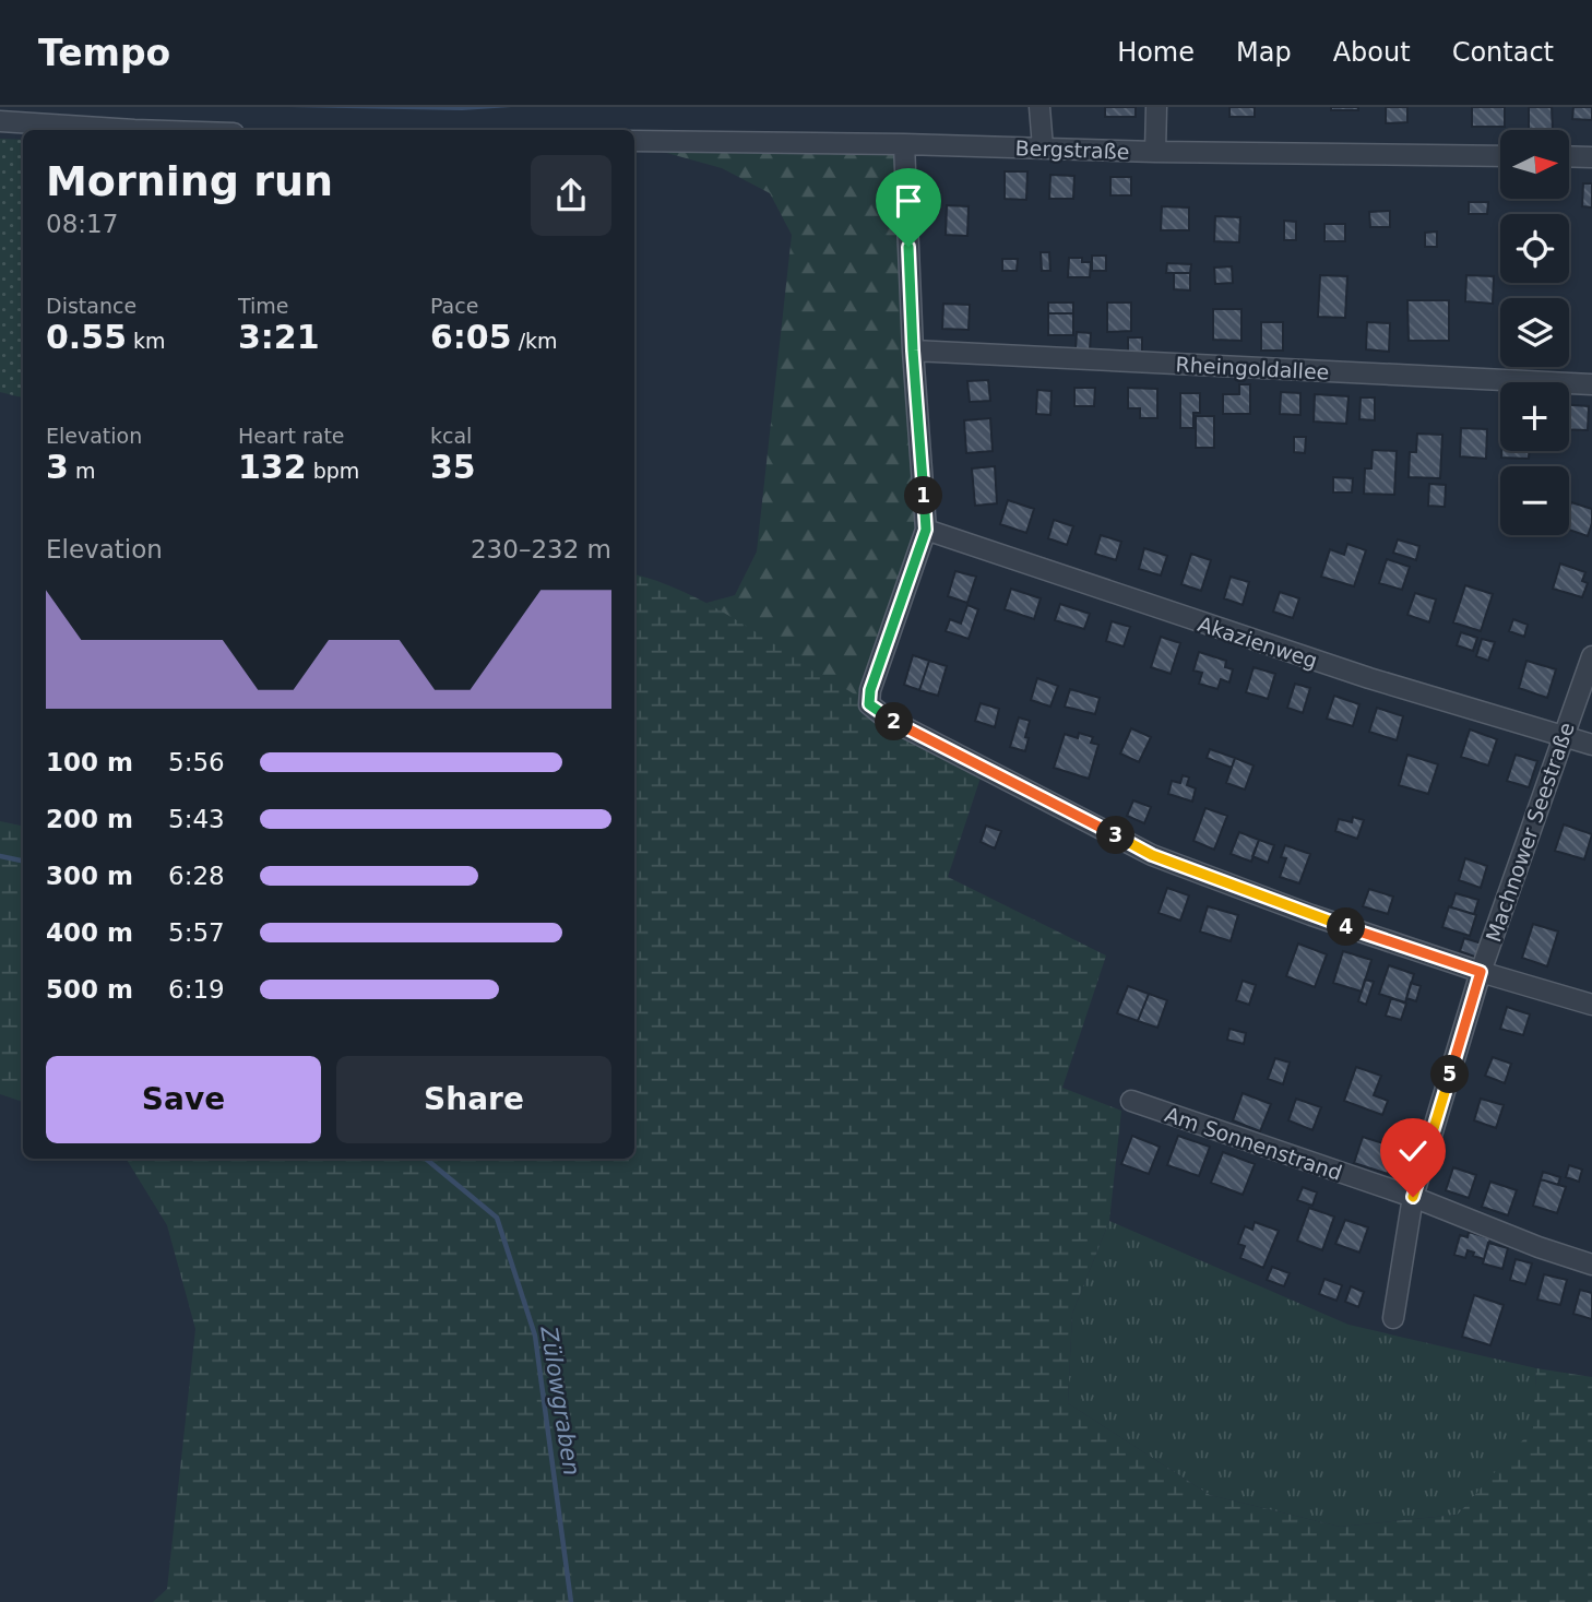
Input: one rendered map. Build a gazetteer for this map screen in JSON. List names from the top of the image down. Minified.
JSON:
{"streets":{"street":["Bergstraße","Rheingoldallee","Akazienweg","Machnower Seestraße","Am Sonnenstrand"]},"crossings":[["Akazienweg","Machnower Seestraße"],["Machnower Seestraße","Am Sonnenstrand"]],"water":["Zülowgraben"],"north":"right","page":{"header":"Tempo","nav":["Home","Map","About","Contact"],"map_buttons":["+","−"],"heading":["Morning run","08:17"],"stats":[["Distance","0.55 km"],["Time","3:21"],["Pace","6:05 /km"],["Elevation","3 m"],["Heart rate","132 bpm"],["kcal","35"]],"pins":["1","2","3","4","5"],"chart":["Elevation","230–232 m"],"list":[{"name":"100 m","note":"5:56"},{"name":"200 m","note":"5:43"},{"name":"300 m","note":"6:28"},{"name":"400 m","note":"5:57"},{"name":"500 m","note":"6:19"}],"buttons":["Save","Share"]}}
